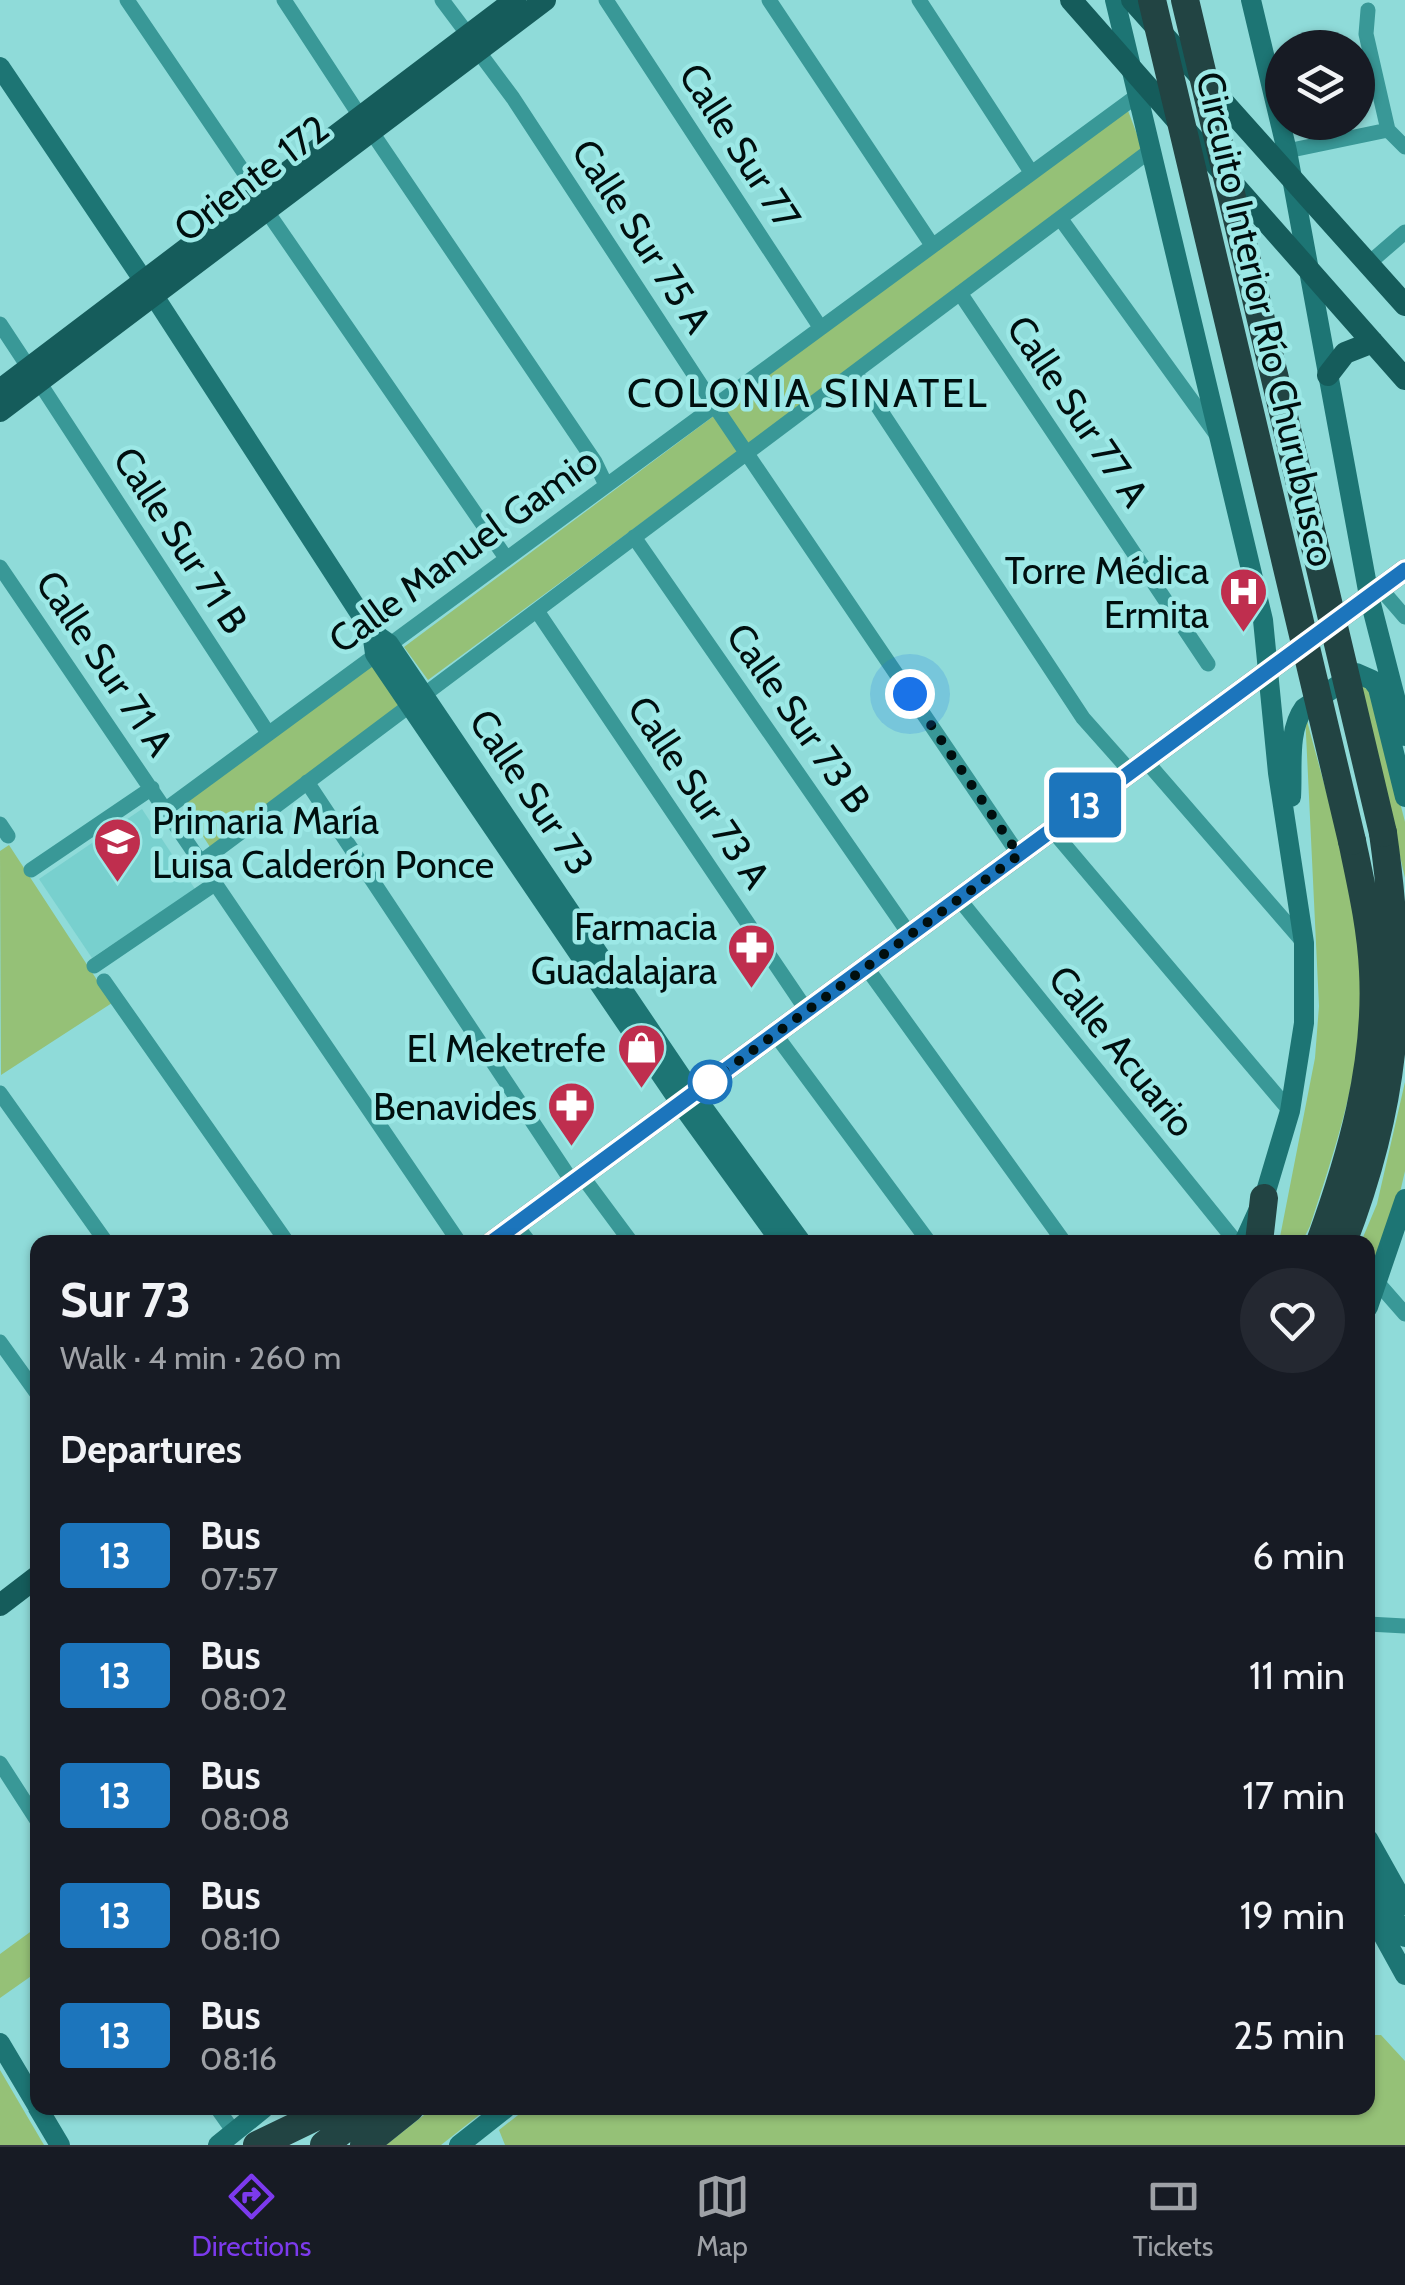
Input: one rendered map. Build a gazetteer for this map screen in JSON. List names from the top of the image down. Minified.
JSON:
{"streets":{"highway":["Circuito Interior Río Churubusco"],"main road":["Oriente 172","Calle Sur 73"],"street":["Calle Sur 77","Calle Sur 75 A","Calle Sur 77 A","Calle Sur 71 B","Calle Manuel Gamio","Calle Sur 71 A","Calle Sur 73 B","Calle Sur 73 A","Calle Acuario"]},"crossings":[["Calle Sur 77","Calle Manuel Gamio"],["Oriente 172","Calle Sur 75 A"],["Oriente 172","Calle Sur 71 B"],["Oriente 172","Calle Sur 73"],["Calle Sur 75 A","Calle Manuel Gamio"],["Calle Sur 71 B","Calle Manuel Gamio"],["Calle Manuel Gamio","Calle Sur 71 A"],["Calle Manuel Gamio","Calle Sur 73"]],"districts":["COLONIA SINATEL"],"places":{"hospital":["Torre Médica Ermita"],"school or university":["Primaria María Luisa Calderón Ponce"],"pharmacy":["Farmacia Guadalajara","Benavides"],"shop":["El Meketrefe"]},"lines":["bus line 13"],"page":{"on_map":"13","heading":[["Sur 73","Walk · 4 min · 260 m"],"Departures"],"list":[{"mark":"13","name":"Bus","note":"07:57","value":"6 min"},{"mark":"13","name":"Bus","note":"08:02","value":"11 min"},{"mark":"13","name":"Bus","note":"08:08","value":"17 min"},{"mark":"13","name":"Bus","note":"08:10","value":"19 min"},{"mark":"13","name":"Bus","note":"08:16","value":"25 min"}],"tabs":["Directions","Map","Tickets"]}}
